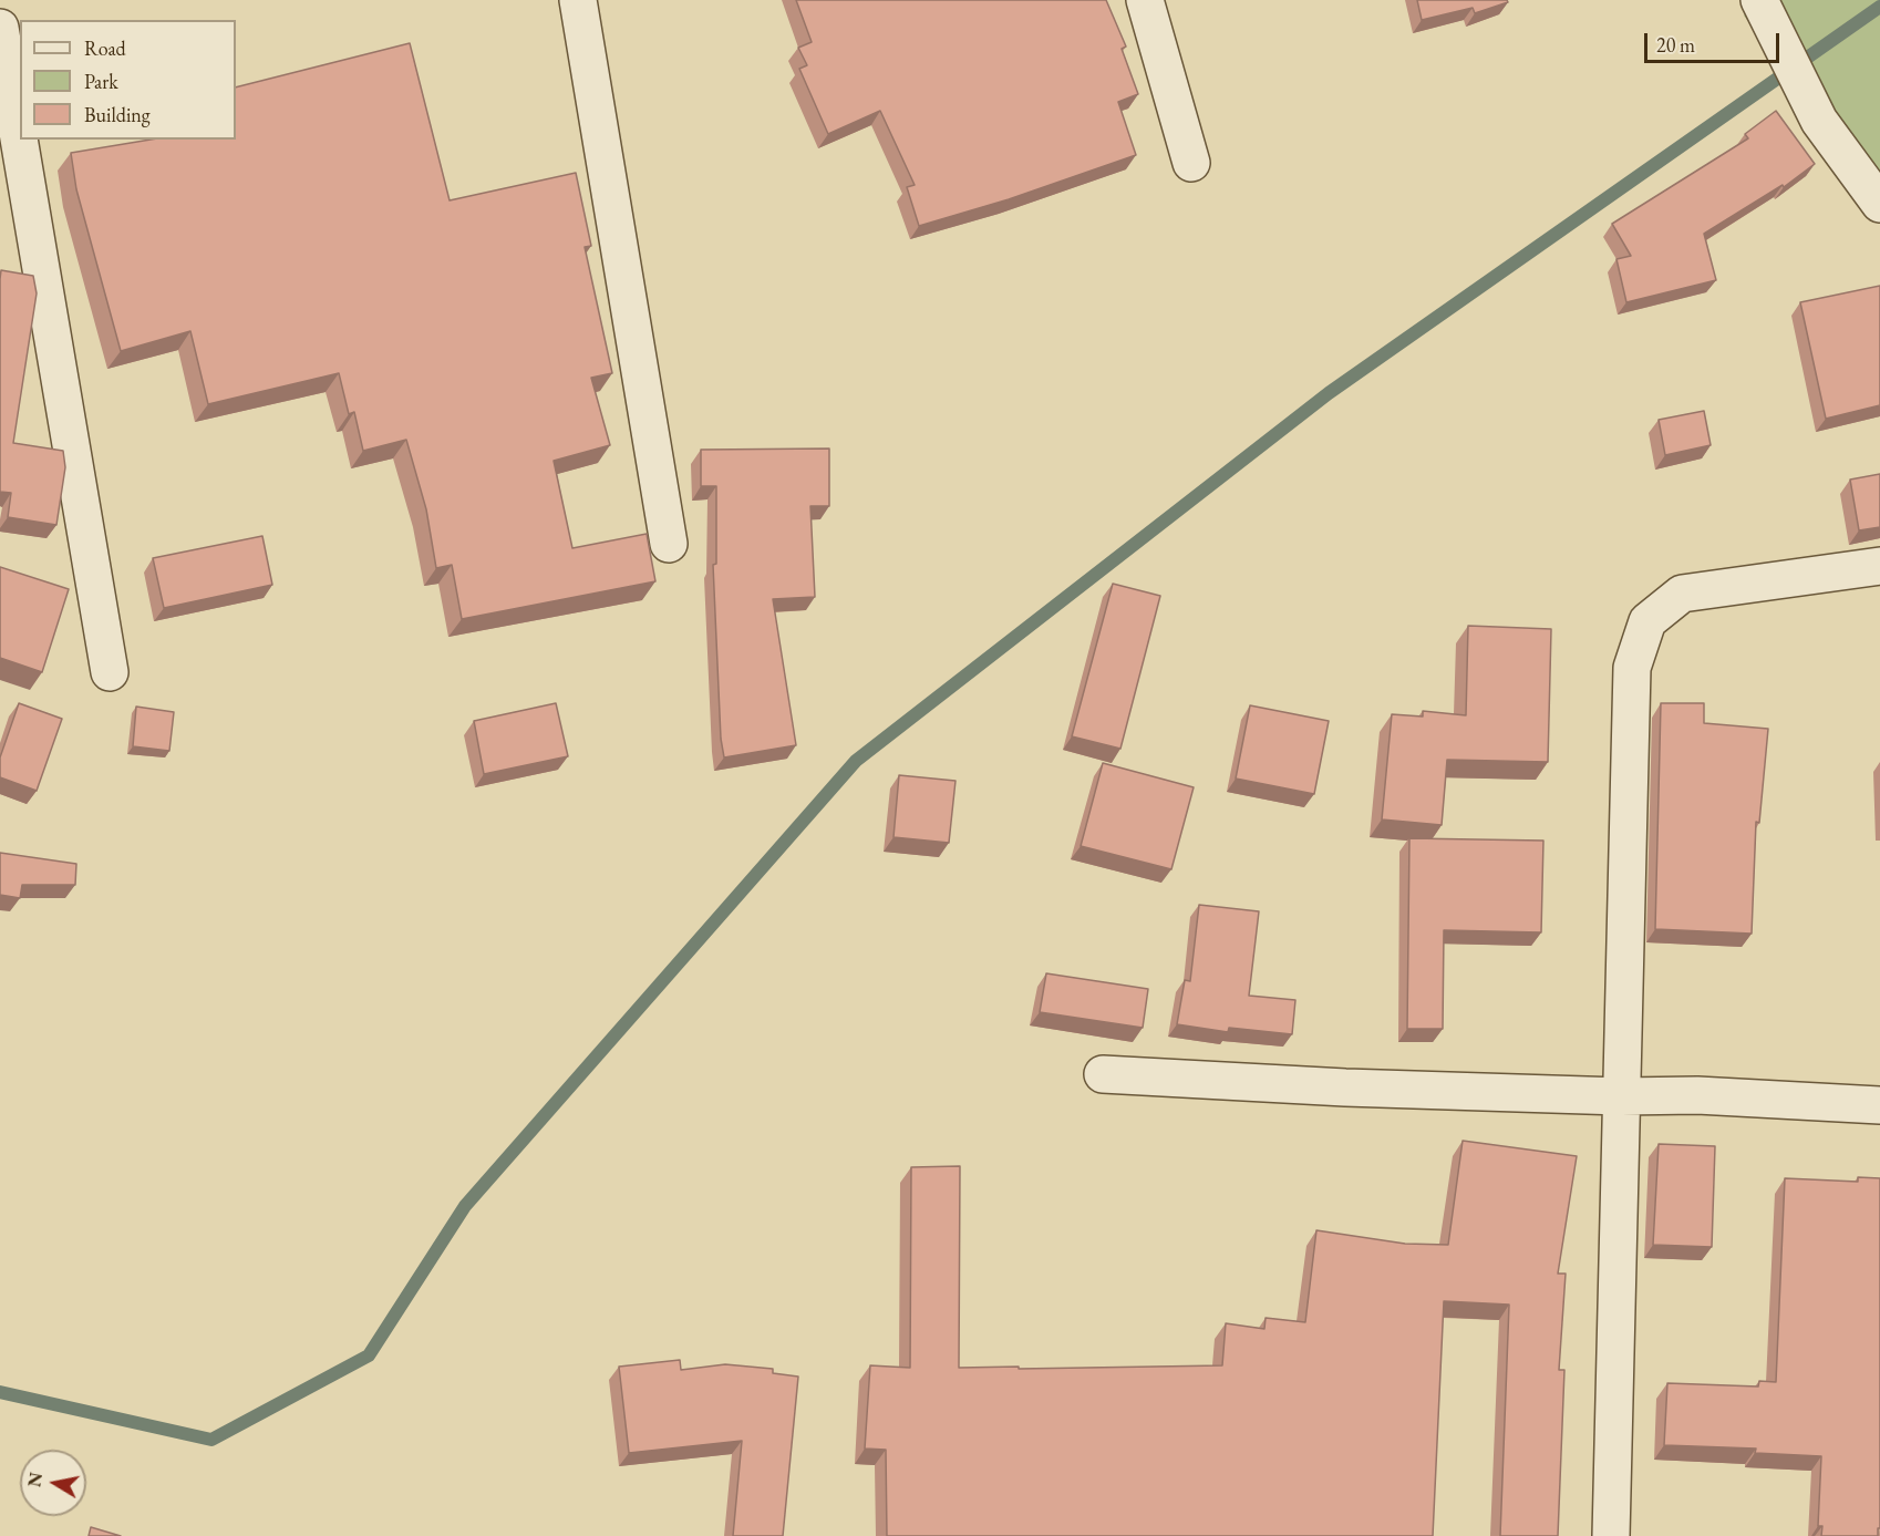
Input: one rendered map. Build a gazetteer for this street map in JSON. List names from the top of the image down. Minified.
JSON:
{"legend":["Road","Park","Building"],"scale_bar":"20 m","north":"left"}
